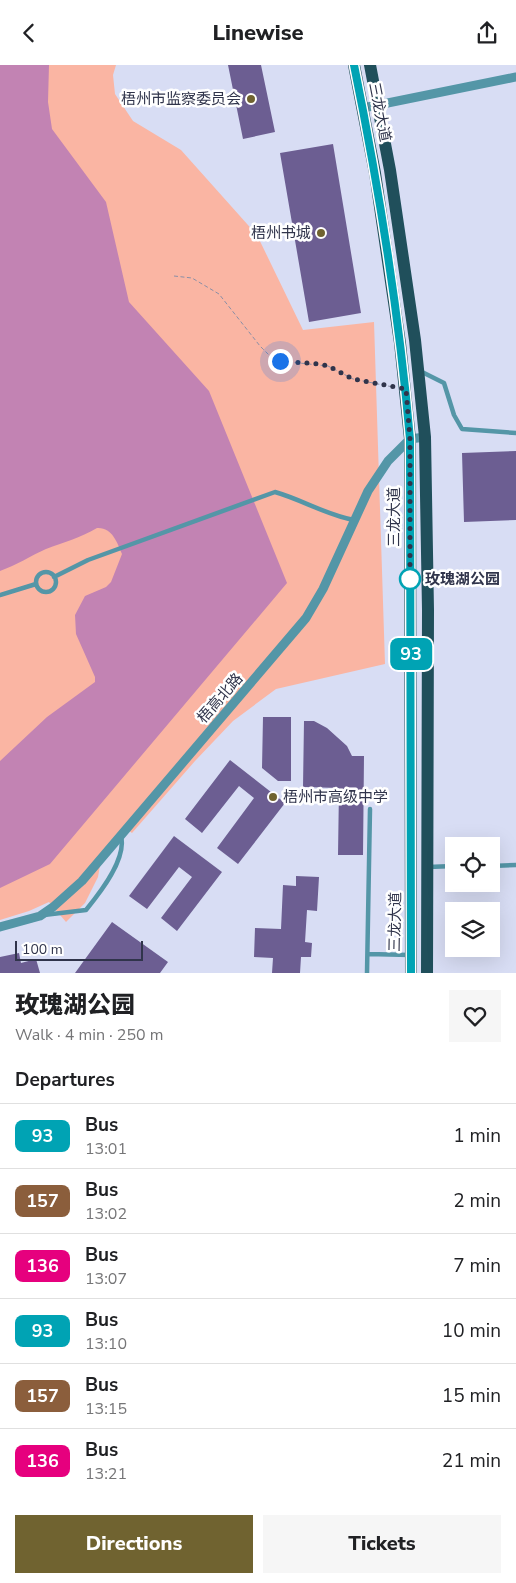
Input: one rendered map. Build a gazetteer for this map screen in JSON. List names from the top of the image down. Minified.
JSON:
{"streets":{"main road":["三龙大道"],"street":["梧高北路"]},"crossings":[["三龙大道","梧高北路"]],"places":["梧州市监察委员会","梧州书城","玫瑰湖公园","梧州市高级中学"],"lines":["bus line 93"],"scale_bar":"100 m","page":{"header":"Linewise","on_map":"93","scale":"100 m","heading":[["玫瑰湖公园","Walk · 4 min · 250 m"],"Departures"],"list":[{"mark":"93","name":"Bus","note":"13:01","value":"1 min"},{"mark":"157","name":"Bus","note":"13:02","value":"2 min"},{"mark":"136","name":"Bus","note":"13:07","value":"7 min"},{"mark":"93","name":"Bus","note":"13:10","value":"10 min"},{"mark":"157","name":"Bus","note":"13:15","value":"15 min"},{"mark":"136","name":"Bus","note":"13:21","value":"21 min"}],"buttons":["Directions","Tickets"]}}
